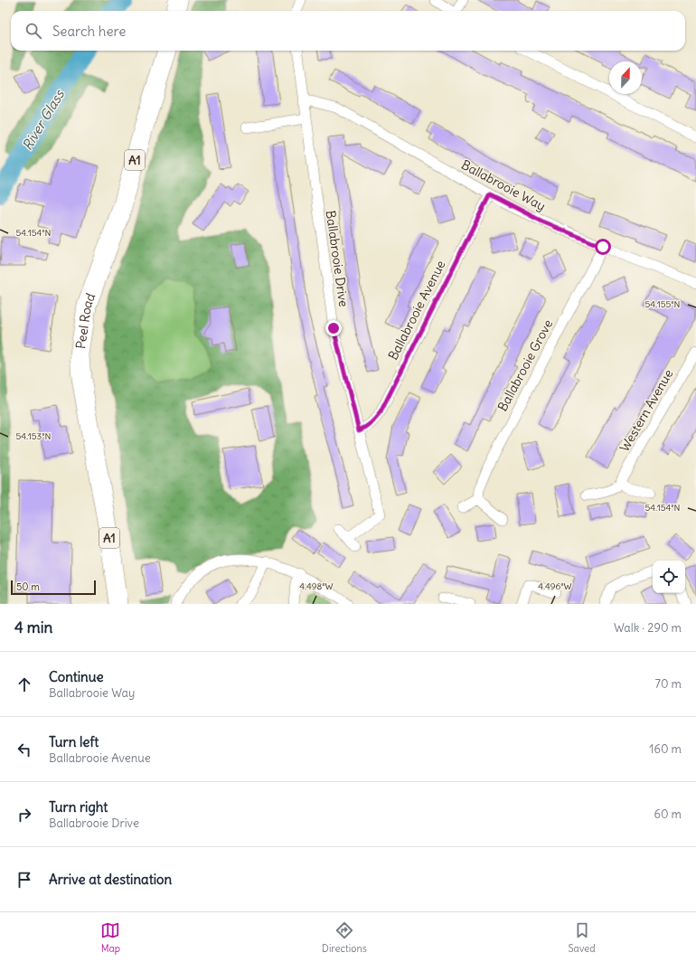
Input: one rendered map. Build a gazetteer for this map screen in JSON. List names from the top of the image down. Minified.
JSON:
{"streets":{"highway":["A1","Peel Road"],"street":["Ballabrooie Way","Ballabrooie Drive","Ballabrooie Avenue","Ballabrooie Grove","Western Avenue"]},"crossings":[["Ballabrooie Way","Ballabrooie Drive"],["Ballabrooie Way","Ballabrooie Avenue"],["Ballabrooie Way","Ballabrooie Grove"],["Ballabrooie Drive","Ballabrooie Avenue"]],"water":["River Glass"],"scale_bar":"50 m","north":"top","page":{"search":"Search here","scale":"50 m","heading":["4 min","Walk · 290 m"],"list":[["Continue","Ballabrooie Way","70 m"],["Turn left","Ballabrooie Avenue","160 m"],["Turn right","Ballabrooie Drive","60 m"],"Arrive at destination"],"nav":["Map","Directions","Saved"]},"coordinates":["54.154°N","54.155°N","54.153°N","4.498°W","4.496°W"]}
